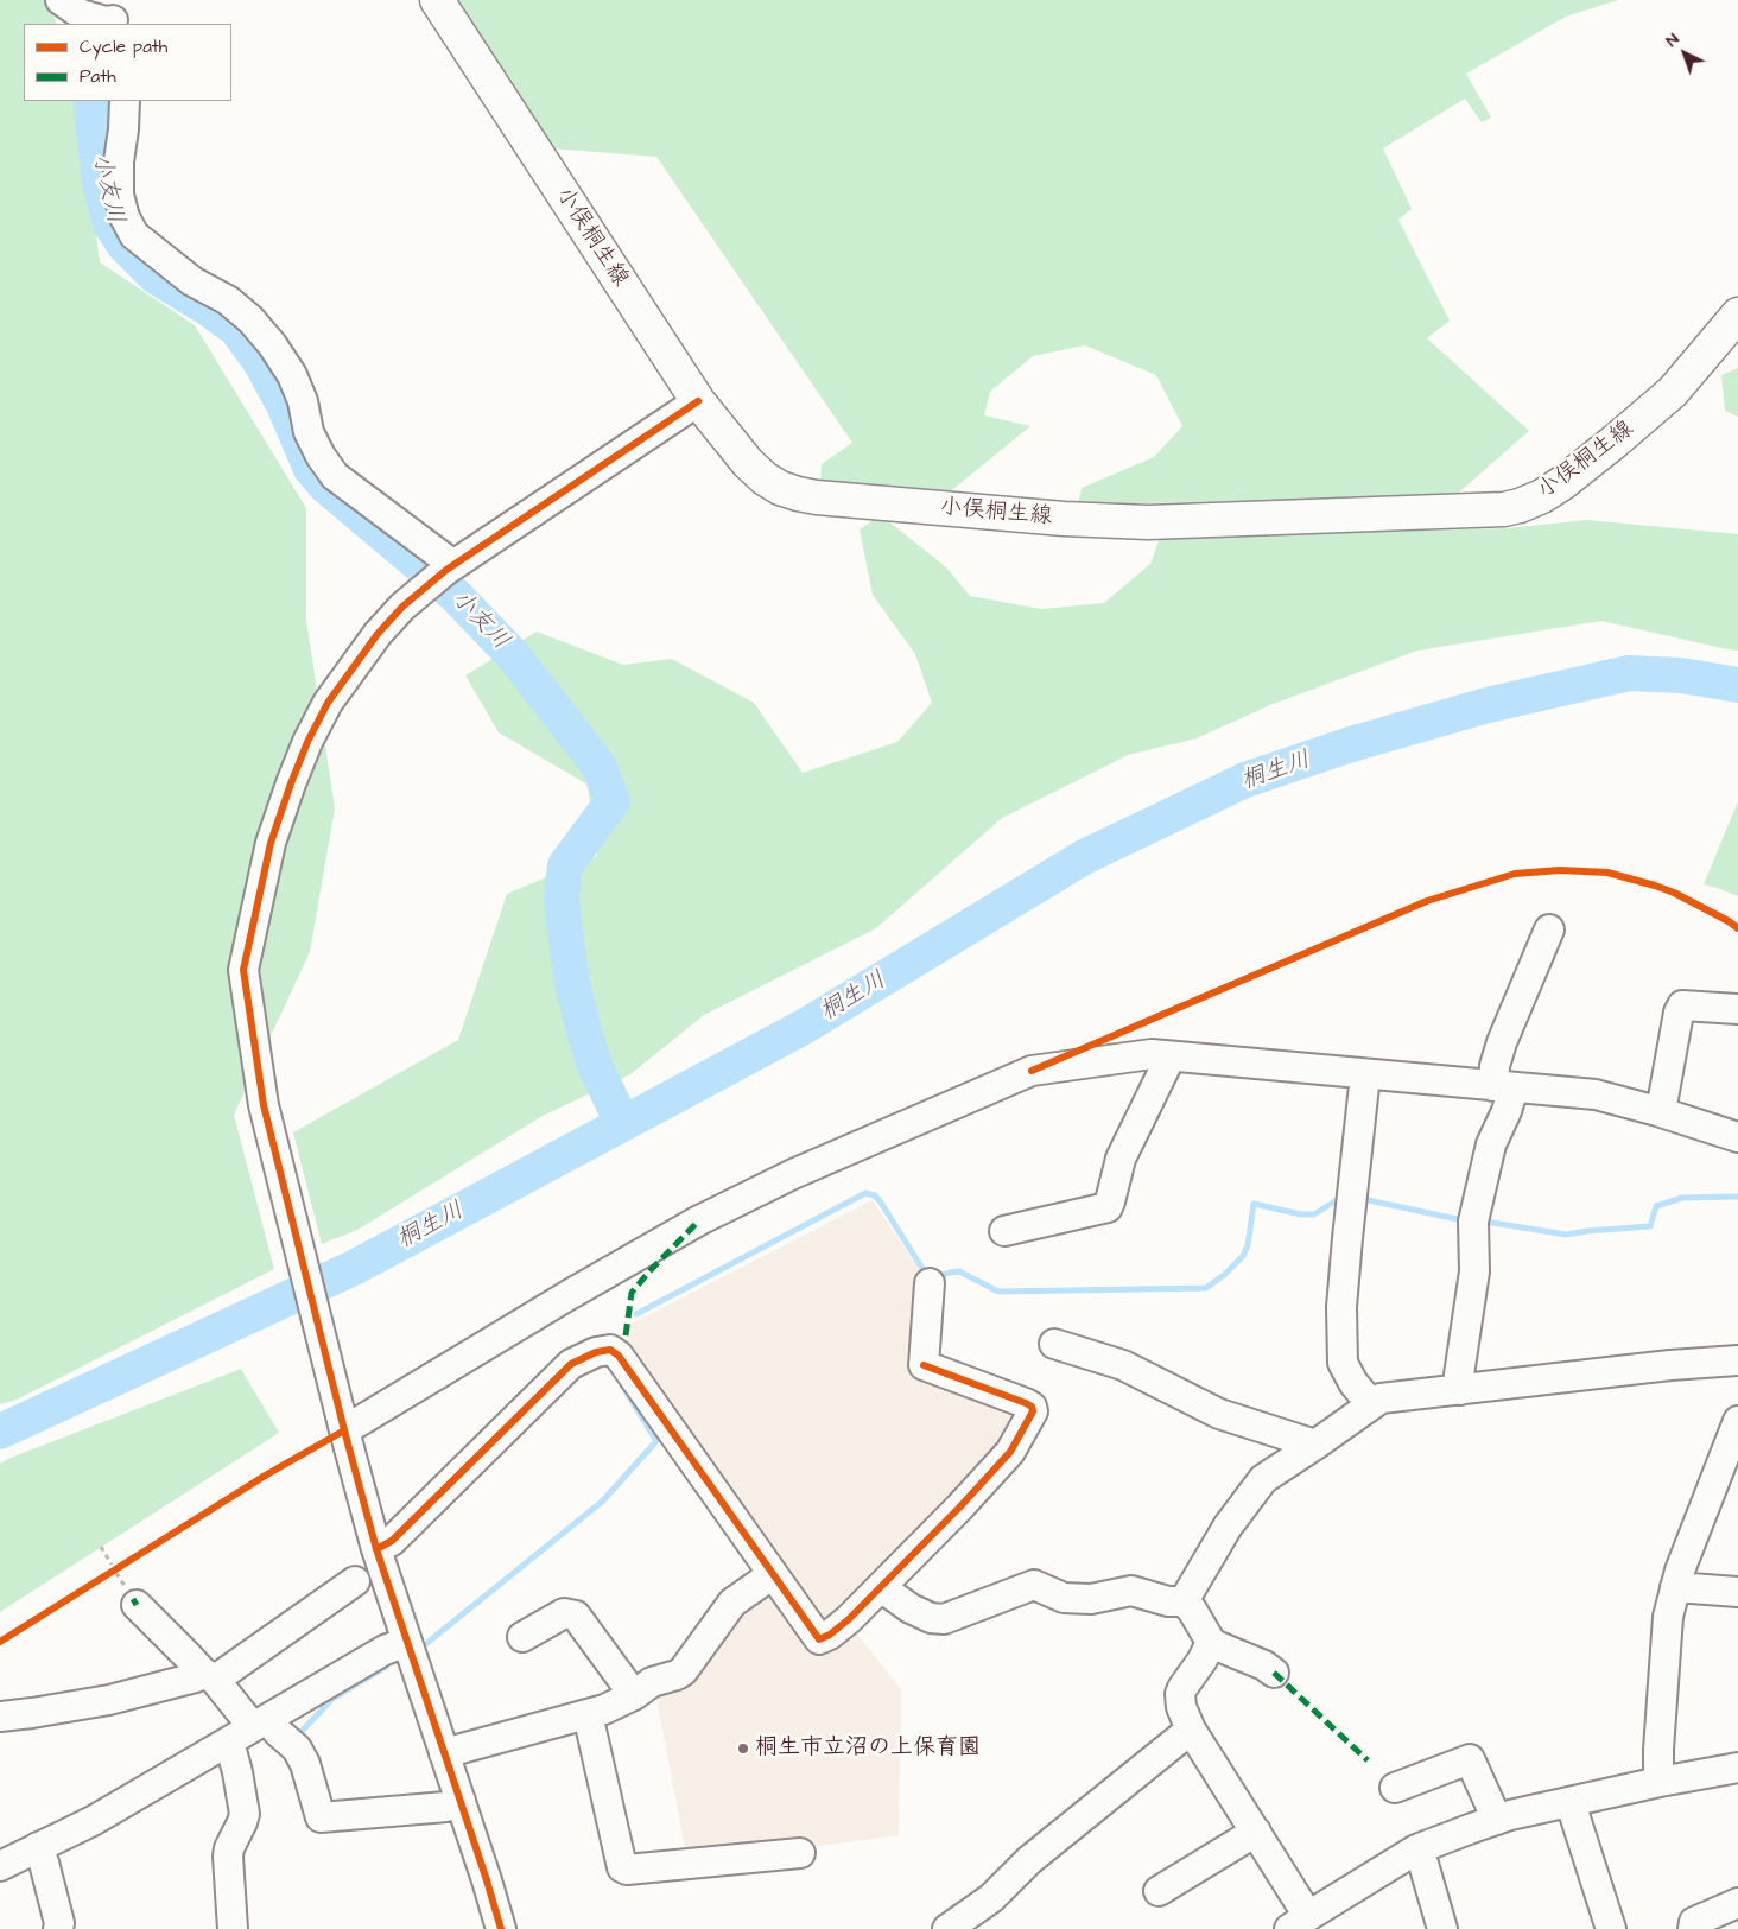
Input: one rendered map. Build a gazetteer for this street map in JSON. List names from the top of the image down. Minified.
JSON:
{"streets":{"main road":["小俣桐生線"]},"water":["小友川","桐生川"],"places":["桐生市立沼の上保育園"],"legend":["Cycle path","Path"],"north":"top left"}
